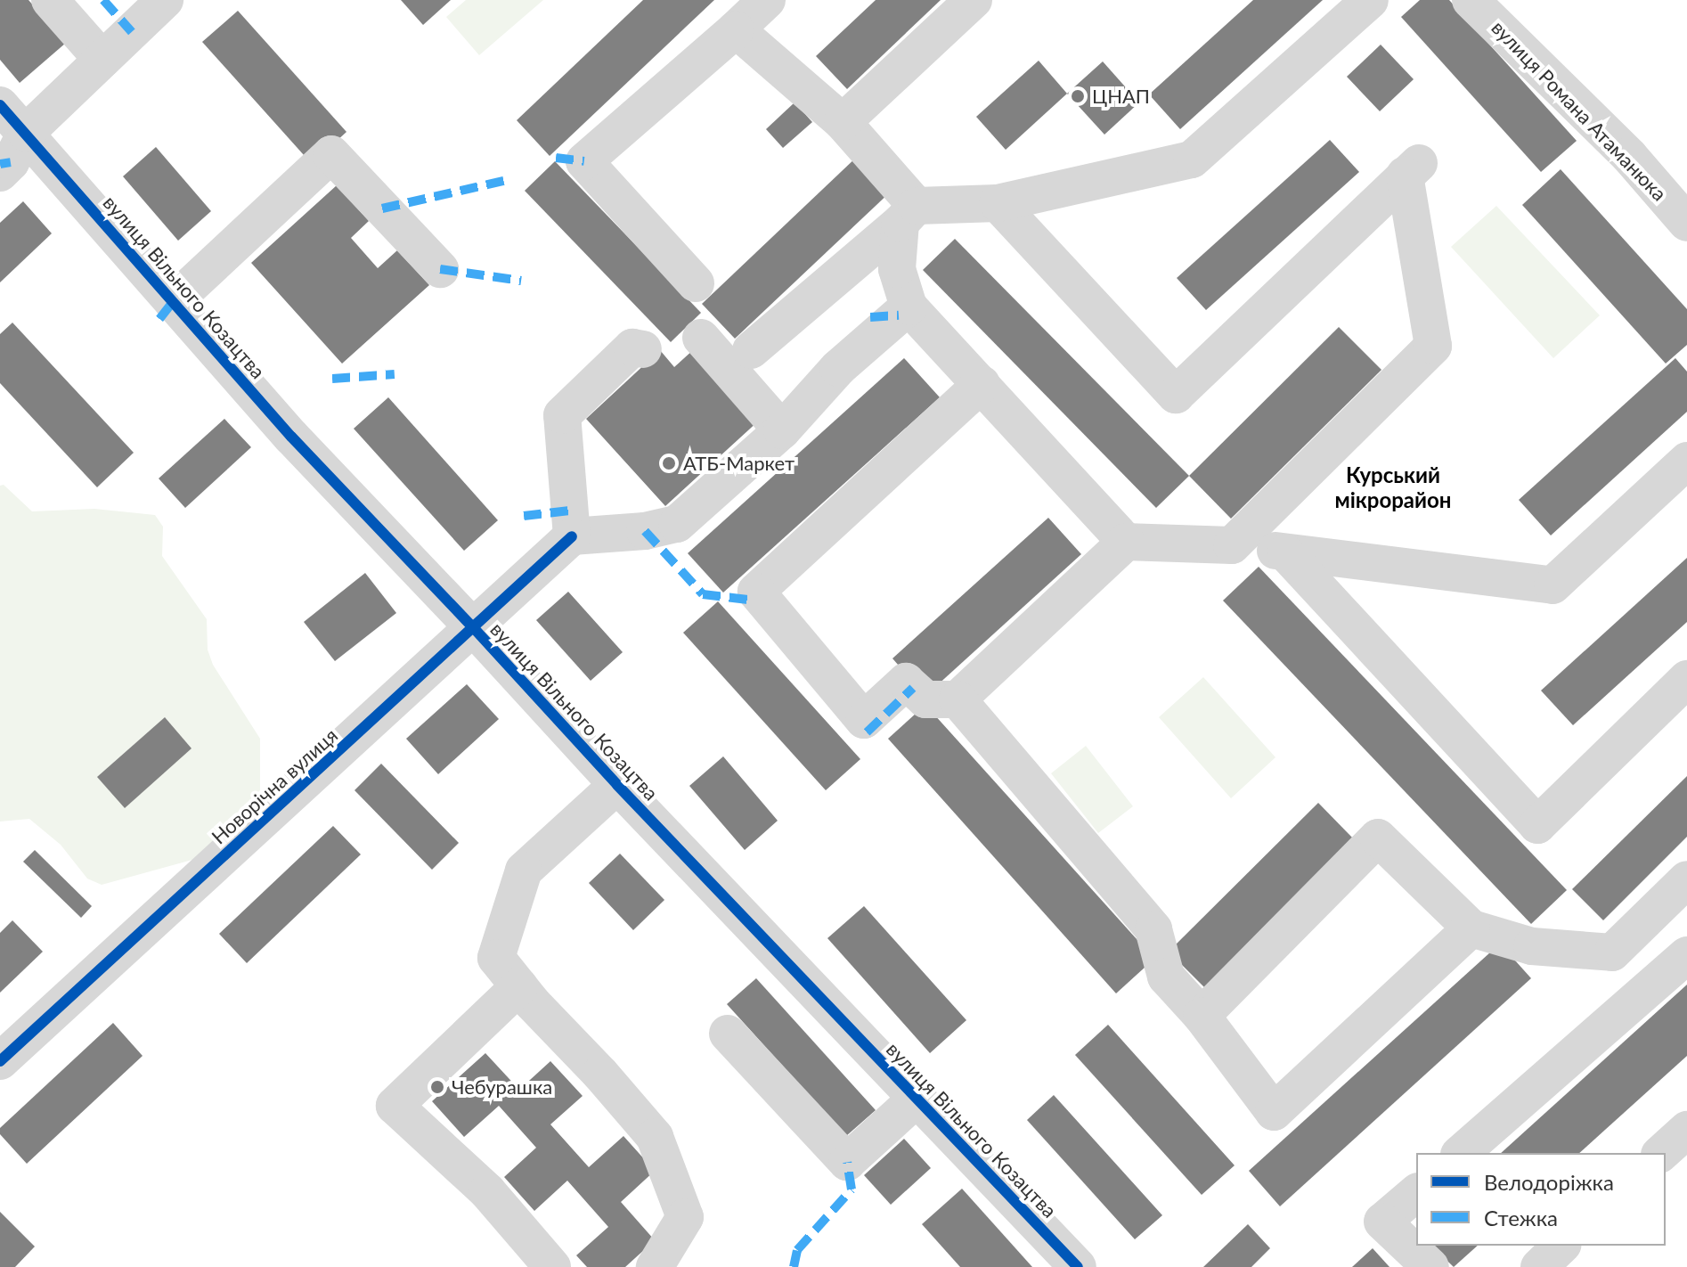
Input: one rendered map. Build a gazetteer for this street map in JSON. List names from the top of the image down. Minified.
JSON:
{"streets":{"street":["вулиця Романа Атаманюка","вулиця Вільного Козацтва","Новорічна вулиця"]},"crossings":[["вулиця Вільного Козацтва","Новорічна вулиця"]],"districts":["Курський мікрорайон"],"places":["ЦНАП","АТБ-Маркет","Чебурашка"],"legend":["Велодоріжка","Стежка"]}
